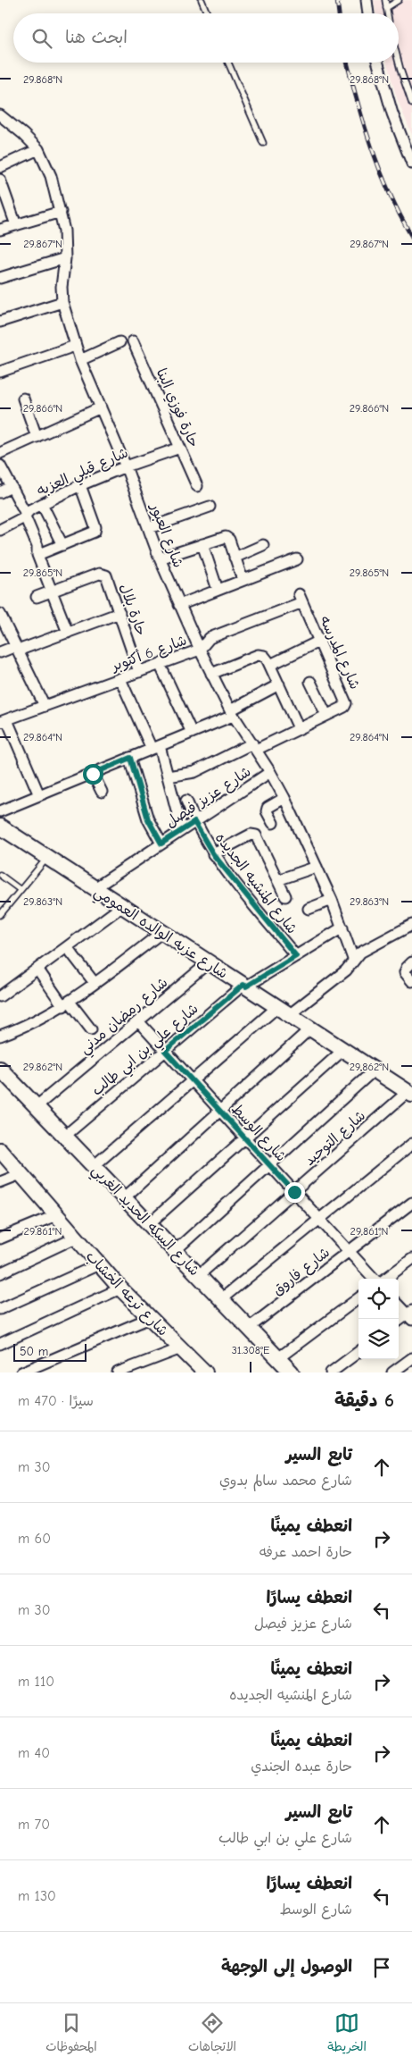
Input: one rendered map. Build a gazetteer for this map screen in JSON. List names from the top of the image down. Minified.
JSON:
{"streets":{"street":["حارة فوزي البنا","شارع قبلي العزبه","شارع العبور","حارة بلال","شارع 6 أكتوبر","شارع المدرسه","شارع عزيز فيصل","شارع المنشيه الجديده","شارع عزبه الوالده العمومي","شارع رمضان مدني","شارع علي بن ابي طالب","شارع الوسط","شارع التوحيد","شارع السكه الحديد الغربي","شارع فاروق","شارع ترعه الخشاب"]},"crossings":[["حارة فوزي البنا","شارع قبلي العزبه"],["شارع قبلي العزبه","شارع العبور"],["شارع العبور","شارع 6 أكتوبر"],["شارع العبور","شارع المدرسه"],["شارع العبور","شارع عزيز فيصل"],["شارع العبور","شارع علي بن ابي طالب"],["حارة بلال","شارع 6 أكتوبر"],["شارع 6 أكتوبر","شارع المدرسه"],["شارع عزيز فيصل","شارع المنشيه الجديده"],["شارع عزيز فيصل","شارع عزبه الوالده العمومي"],["شارع المنشيه الجديده","شارع علي بن ابي طالب"],["شارع عزبه الوالده العمومي","شارع رمضان مدني"],["شارع عزبه الوالده العمومي","شارع علي بن ابي طالب"],["شارع عزبه الوالده العمومي","شارع التوحيد"],["شارع رمضان مدني","شارع الوسط"],["شارع رمضان مدني","شارع السكه الحديد الغربي"],["شارع علي بن ابي طالب","شارع الوسط"],["شارع علي بن ابي طالب","شارع السكه الحديد الغربي"],["شارع الوسط","شارع التوحيد"],["شارع الوسط","شارع فاروق"],["شارع التوحيد","شارع السكه الحديد الغربي"],["شارع السكه الحديد الغربي","شارع فاروق"]],"scale_bar":"50 m","page":{"search":"ابحث هنا","scale":"50 m","heading":["6 دقيقة","سيرًا · 470 m"],"list":[["تابع السير","شارع محمد سالم بدوي","30 m"],["انعطف يمينًا","حارة احمد عرفه","60 m"],["انعطف يسارًا","شارع عزيز فيصل","30 m"],["انعطف يمينًا","شارع المنشيه الجديده","110 m"],["انعطف يمينًا","حارة عبده الجندي","40 m"],["تابع السير","شارع علي بن ابي طالب","70 m"],["انعطف يسارًا","شارع الوسط","130 m"],"الوصول إلى الوجهة"],"nav":["الخريطة","الاتجاهات","المحفوظات"]},"coordinates":["29.868°N","29.867°N","29.866°N","29.865°N","29.864°N","29.863°N","29.862°N","29.861°N","31.308°E"]}
